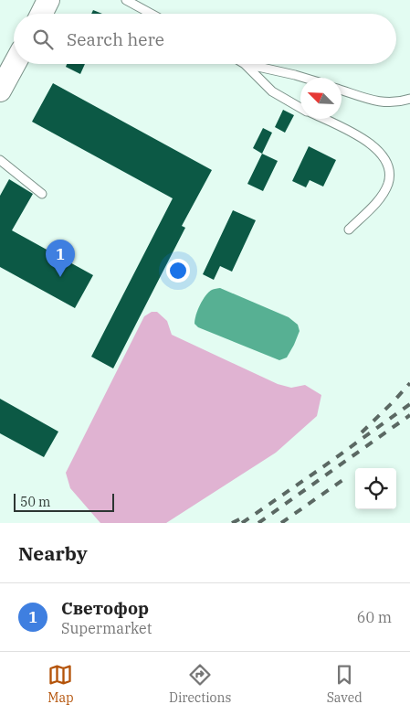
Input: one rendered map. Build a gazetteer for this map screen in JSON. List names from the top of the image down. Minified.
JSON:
{"scale_bar":"50 m","north":"top left","page":{"search":"Search here","pins":"1","scale":"50 m","heading":"Nearby","list":[{"mark":"1","name":"Светофор","note":"Supermarket","value":"60 m"}],"nav":["Map","Directions","Saved"]}}
